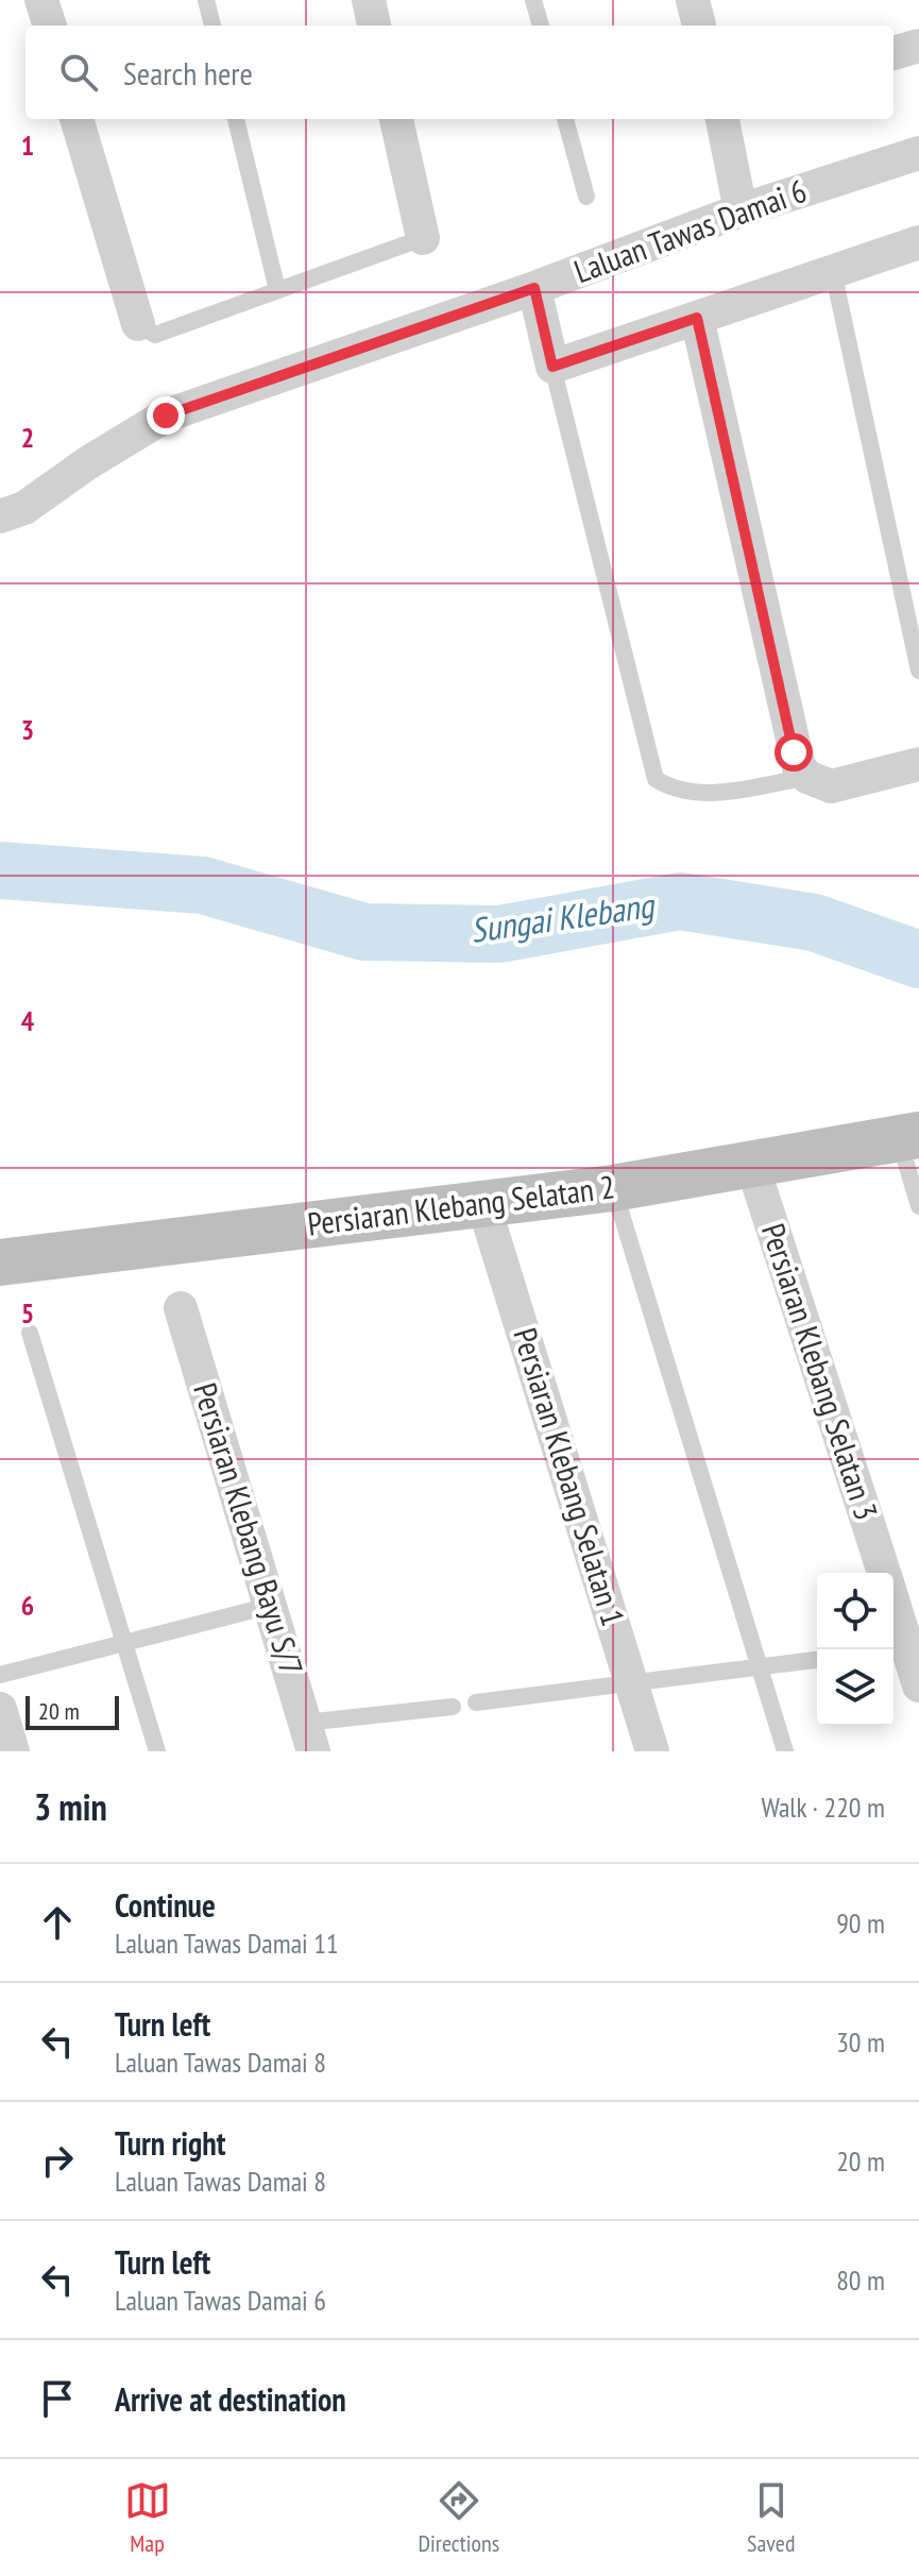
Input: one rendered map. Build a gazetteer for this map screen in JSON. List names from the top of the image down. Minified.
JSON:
{"streets":{"street":["Laluan Tawas Damai 6","Persiaran Klebang Selatan 2","Persiaran Klebang Selatan 3","Persiaran Klebang Selatan 1","Persiaran Klebang Bayu S/7"]},"crossings":[["Persiaran Klebang Selatan 2","Persiaran Klebang Selatan 3"],["Persiaran Klebang Selatan 2","Persiaran Klebang Selatan 1"]],"water":["Sungai Klebang"],"scale_bar":"20 m","page":{"search":"Search here","scale":"20 m","heading":["3 min","Walk · 220 m"],"list":[["Continue","Laluan Tawas Damai 11","90 m"],["Turn left","Laluan Tawas Damai 8","30 m"],["Turn right","Laluan Tawas Damai 8","20 m"],["Turn left","Laluan Tawas Damai 6","80 m"],"Arrive at destination"],"nav":["Map","Directions","Saved"]},"grid":{"rows":["1","2","3","4","5","6"]}}
